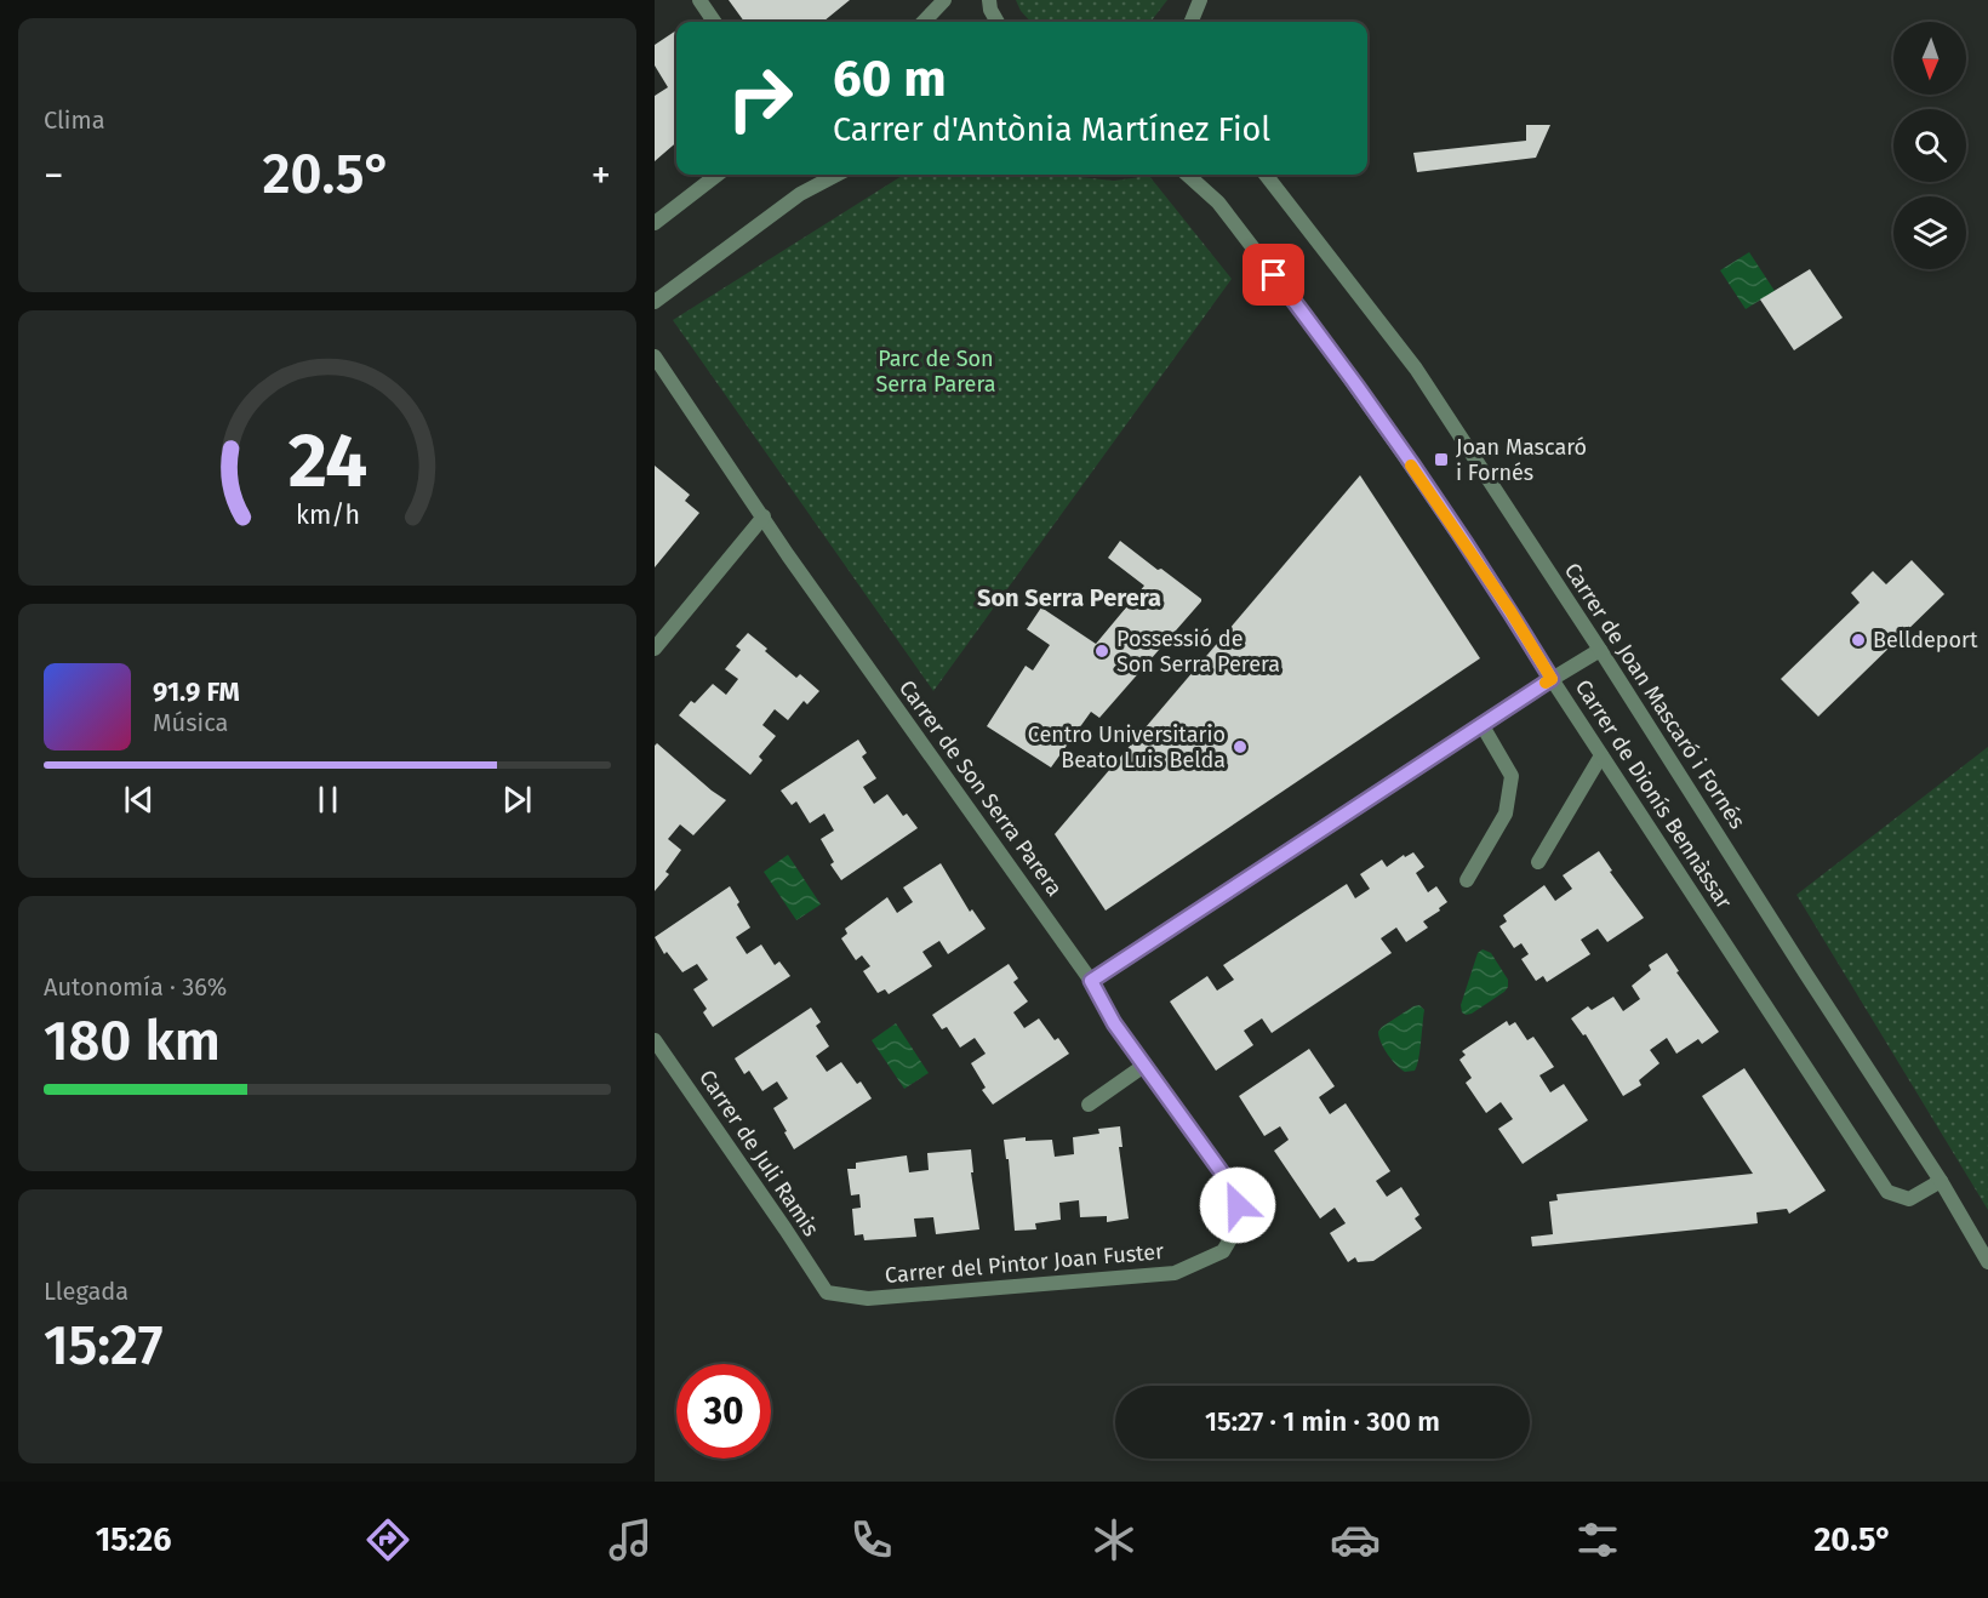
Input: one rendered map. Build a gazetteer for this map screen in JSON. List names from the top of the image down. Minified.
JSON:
{"streets":{"street":["Carrer de Joan Mascaró i Fornés","Carrer de Son Serra Parera","Carrer de Dionís Bennàssar","Carrer de Juli Ramis","Carrer del Pintor Joan Fuster"]},"crossings":[["Carrer de Joan Mascaró i Fornés","Carrer de Dionís Bennàssar"],["Carrer de Son Serra Parera","Carrer del Pintor Joan Fuster"],["Carrer de Juli Ramis","Carrer del Pintor Joan Fuster"]],"districts":["Son Serra Perera"],"parks":["Parc de Son Serra Parera"],"places":{"transit":["Joan Mascaró i Fornés"],"other":["Belldeport","Possessió de Son Serra Perera","Centro Universitario Beato Luis Belda"]},"north":"bottom","page":{"tile":["Clima",["Autonomía · 36%","180 km"],["Llegada","15:27"]],"turn":["60 m","Carrer d'Antònia Martínez Fiol"],"heat":["−","20.5°","+"],"song":["91.9 FM","Música"],"limit":"30","trip":"15:27 · 1 min · 300 m","tabs":["15:26","20.5°"],"gauge":["24","km/h"]}}
